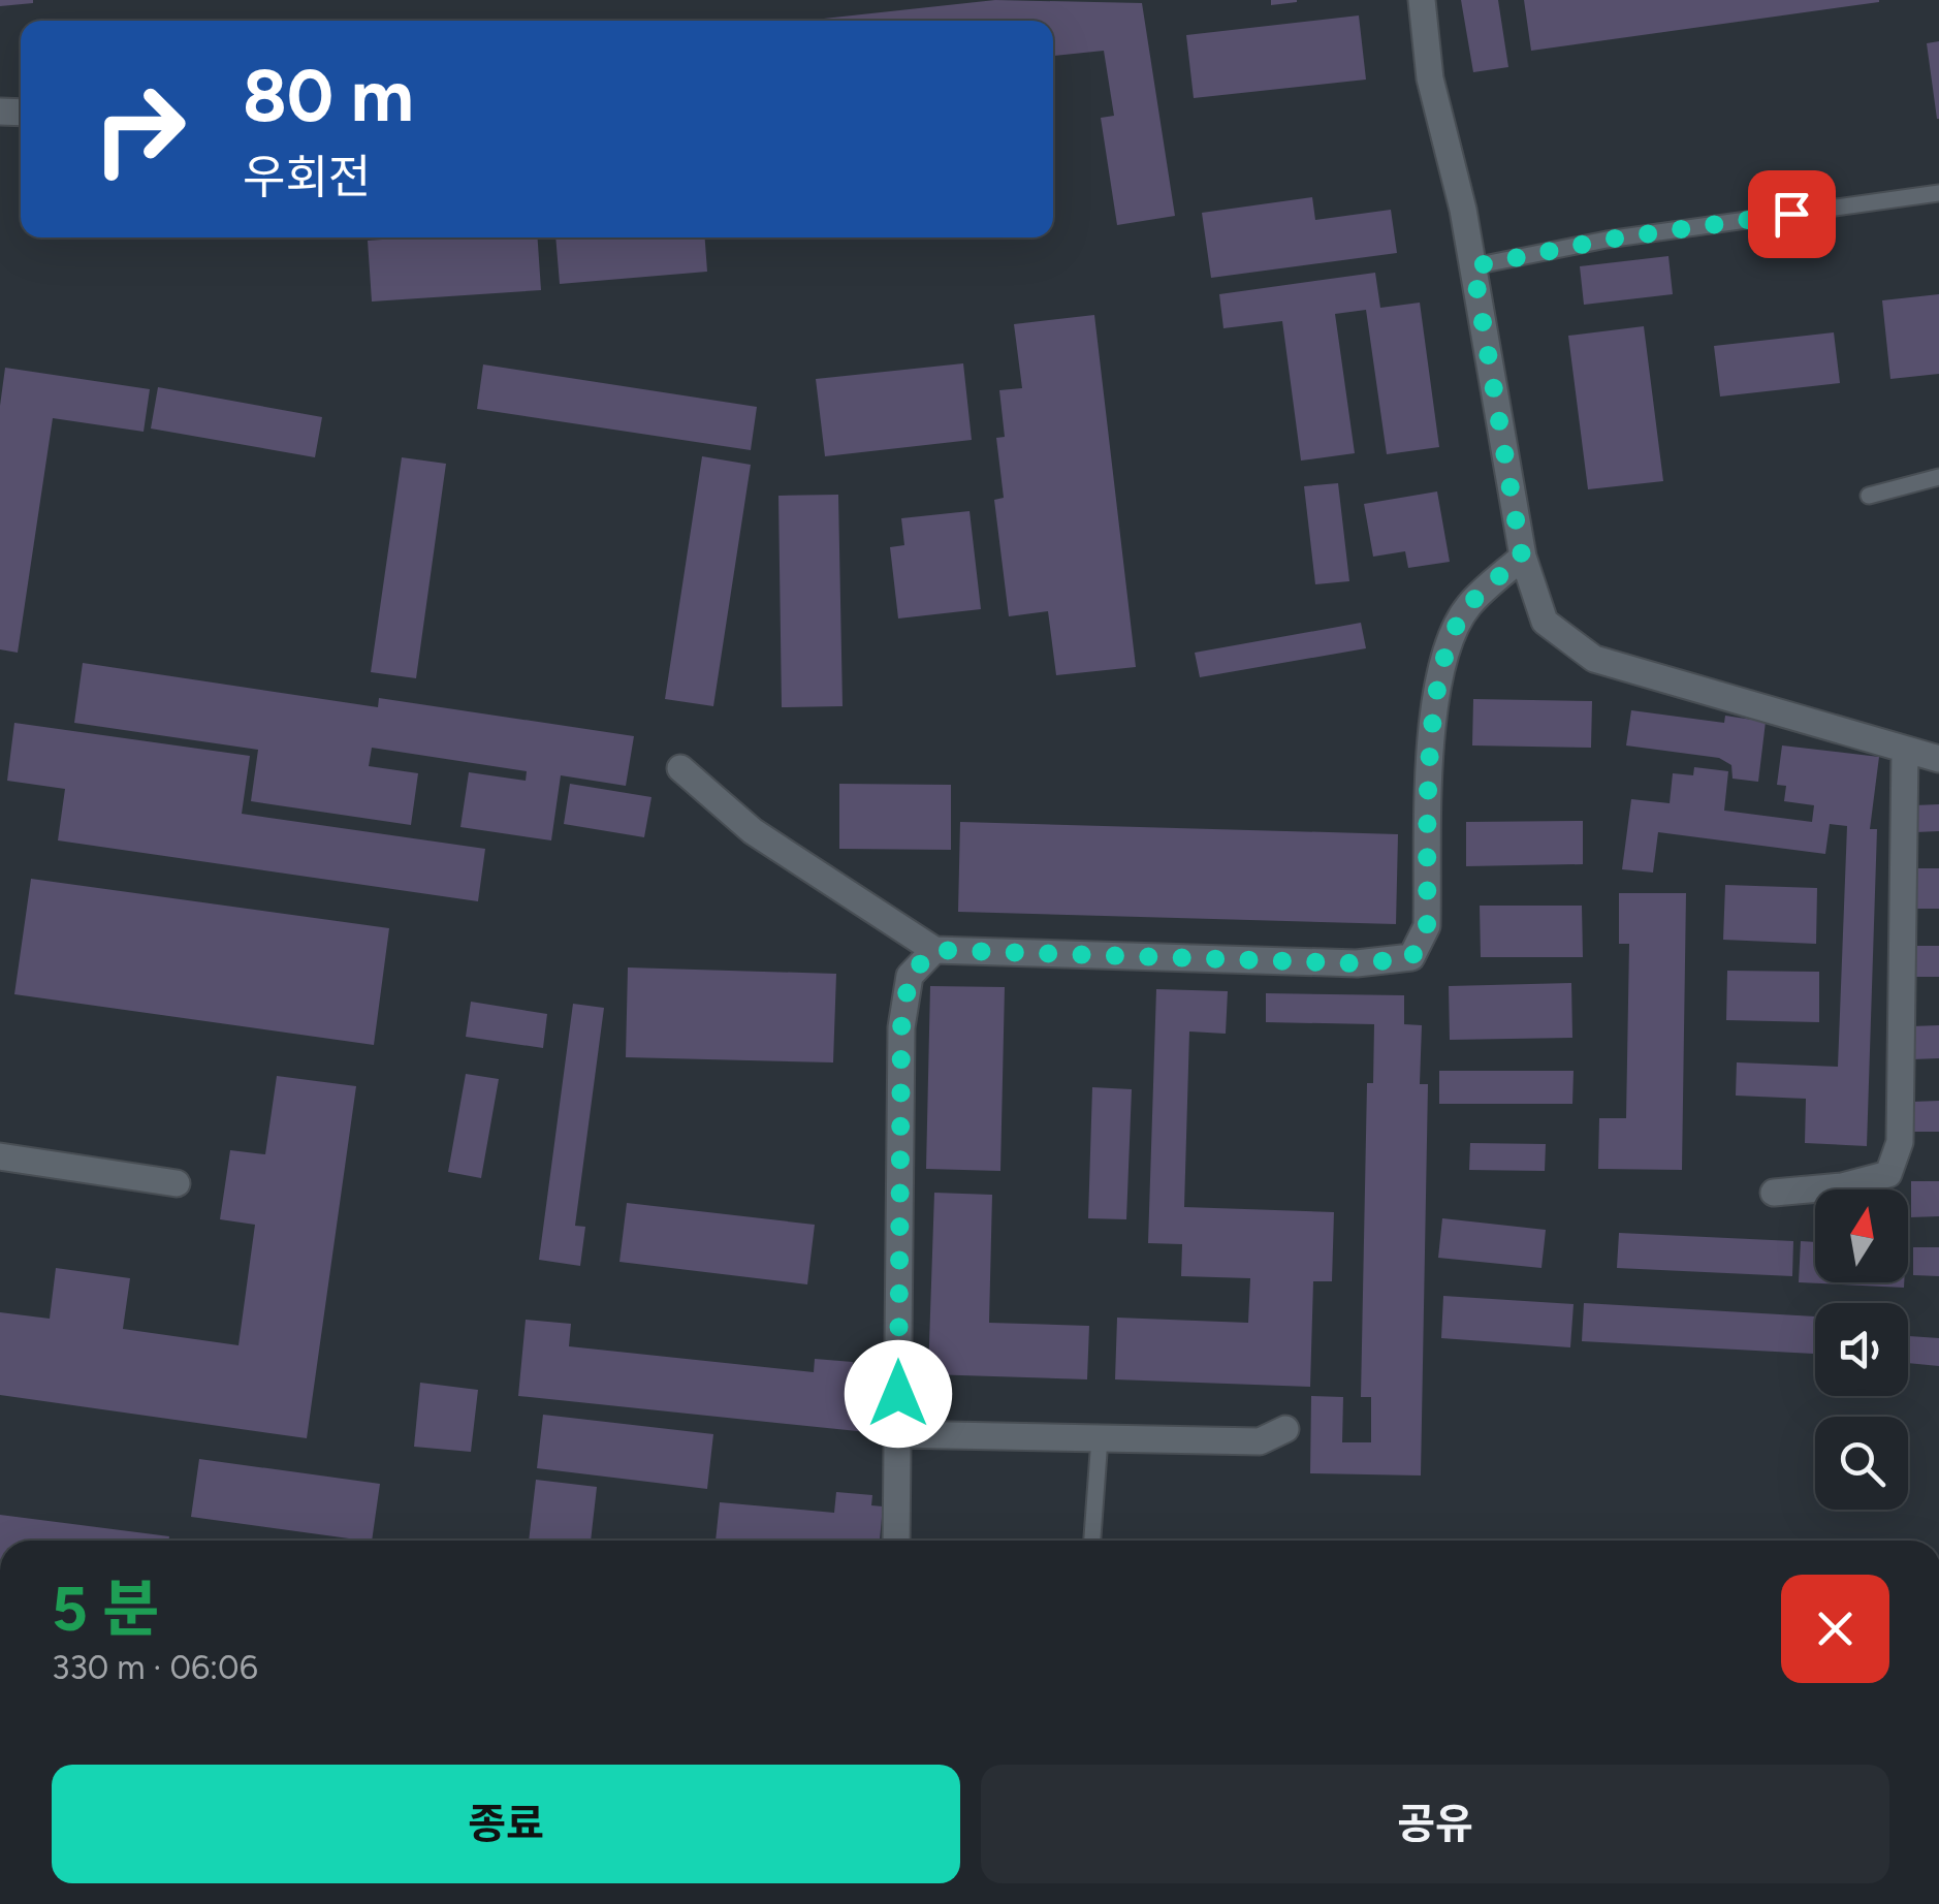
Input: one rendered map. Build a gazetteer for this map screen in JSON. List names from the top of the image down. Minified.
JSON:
{"north":"top","page":{"turn":["80 m","우회전"],"heading":["5 분","330 m · 06:06"],"buttons":["종료","공유"]}}
